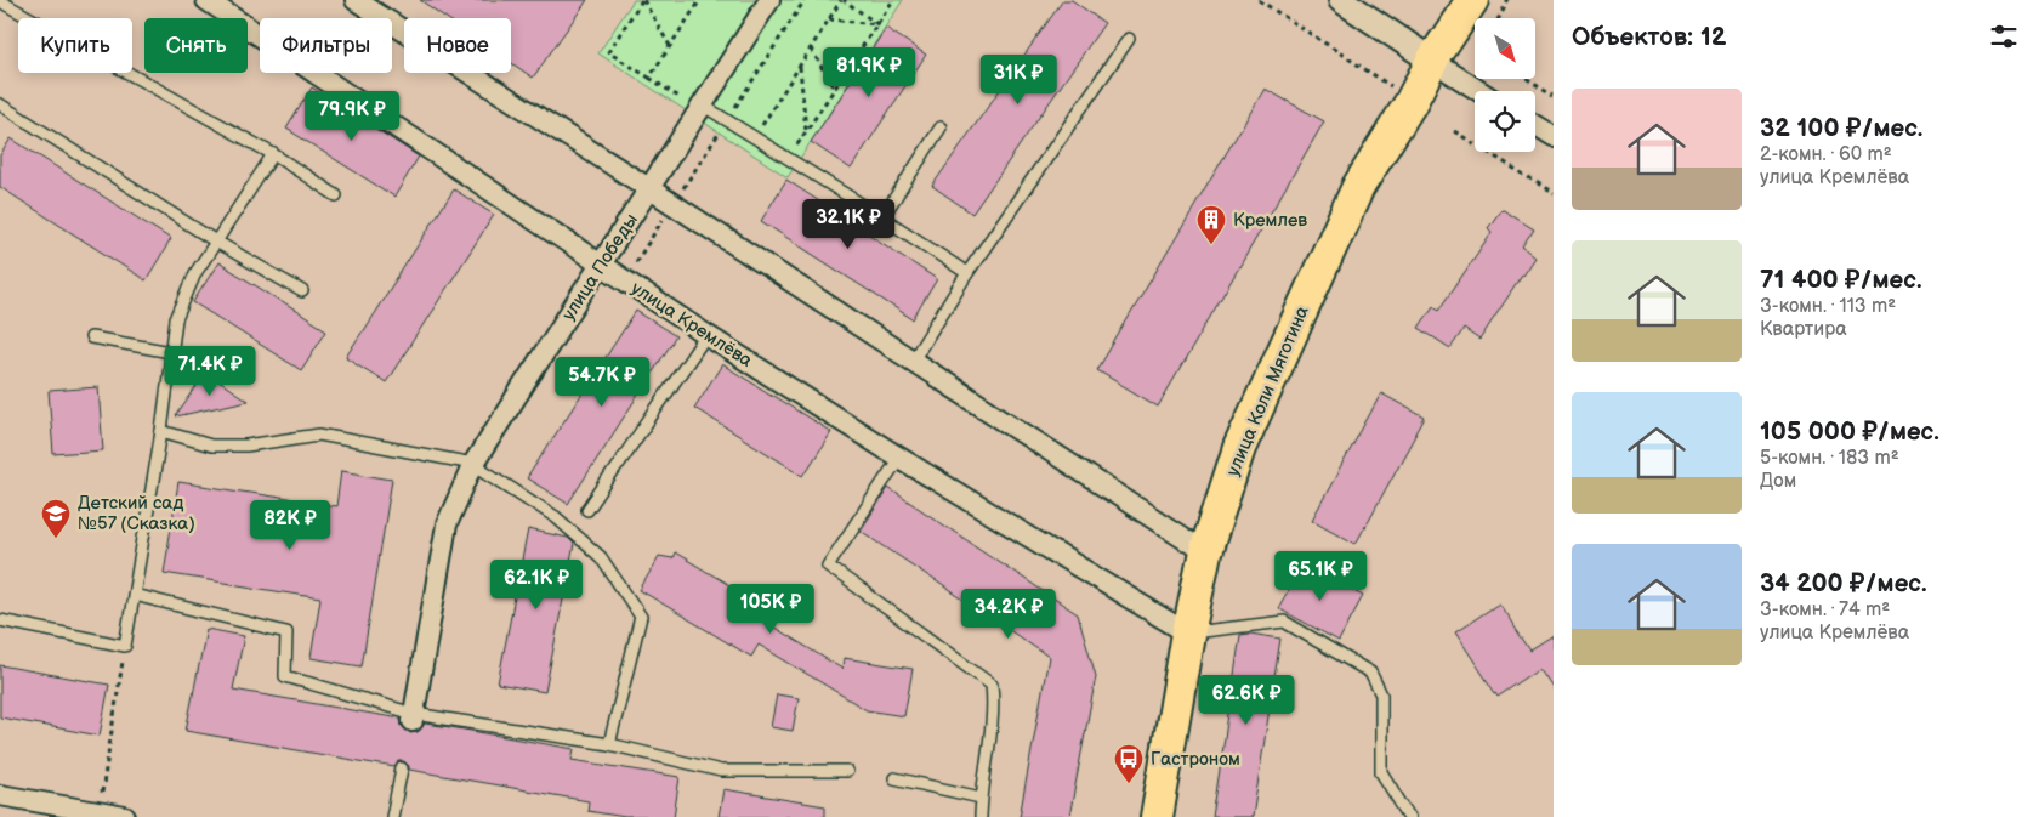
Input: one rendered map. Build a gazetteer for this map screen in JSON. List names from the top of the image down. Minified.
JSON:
{"streets":{"main road":["улица Коли Мяготина"],"street":["улица Победы","улица Кремлёва"]},"crossings":[["улица Победы","улица Кремлёва"],["улица Кремлёва","улица Коли Мяготина"]],"places":{"building":["Кремлев"],"school or university":["Детский сад №57 (Сказка)"],"bus stop":["Гастроном"]},"north":"bottom right","page":{"heading":"Объектов: 12","chip":["Купить","Снять","Фильтры","Новое"],"price":["81.9K ₽","31K ₽","79.9K ₽","32.1K ₽","71.4K ₽","54.7K ₽","82K ₽","65.1K ₽","62.1K ₽","105K ₽","34.2K ₽","62.6K ₽"],"list":[{"name":"32 100 ₽/мес.","note":"2-комн. · 60 m² · улица Кремлёва"},{"name":"71 400 ₽/мес.","note":"3-комн. · 113 m² · Квартира"},{"name":"105 000 ₽/мес.","note":"5-комн. · 183 m² · Дом"},{"name":"34 200 ₽/мес.","note":"3-комн. · 74 m² · улица Кремлёва"}]}}
